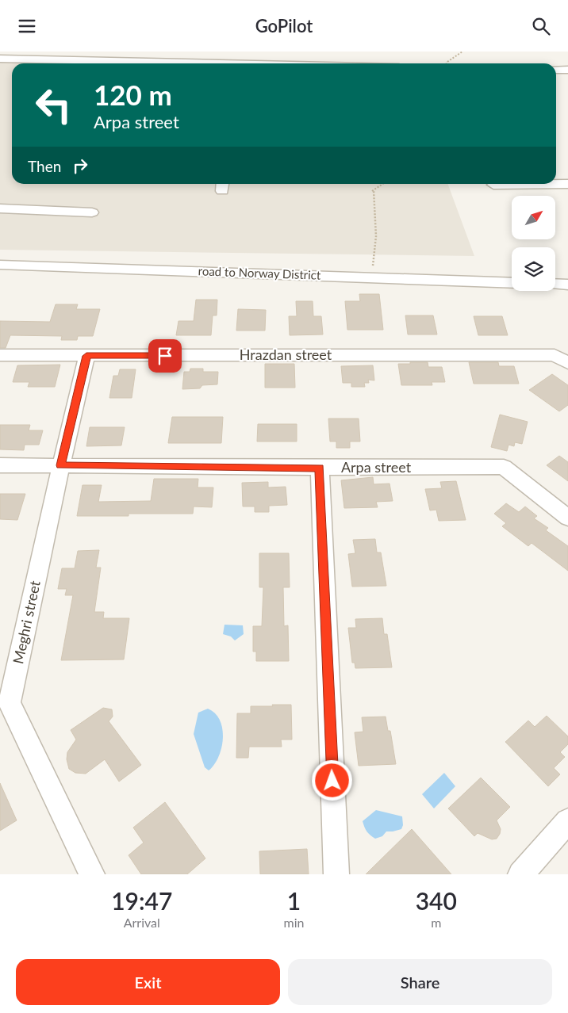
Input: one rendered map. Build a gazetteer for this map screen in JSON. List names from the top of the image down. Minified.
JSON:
{"streets":{"street":["road to Norway District","Hrazdan street","Arpa street","Meghri street"]},"crossings":[["Hrazdan street","Meghri street"],["Arpa street","Meghri street"]],"north":"top right","page":{"header":"GoPilot","turn":["120 m","Arpa street"],"then":"Then","eta":["19:47","Arrival","1","min","340","m"],"buttons":["Exit","Share"]}}
